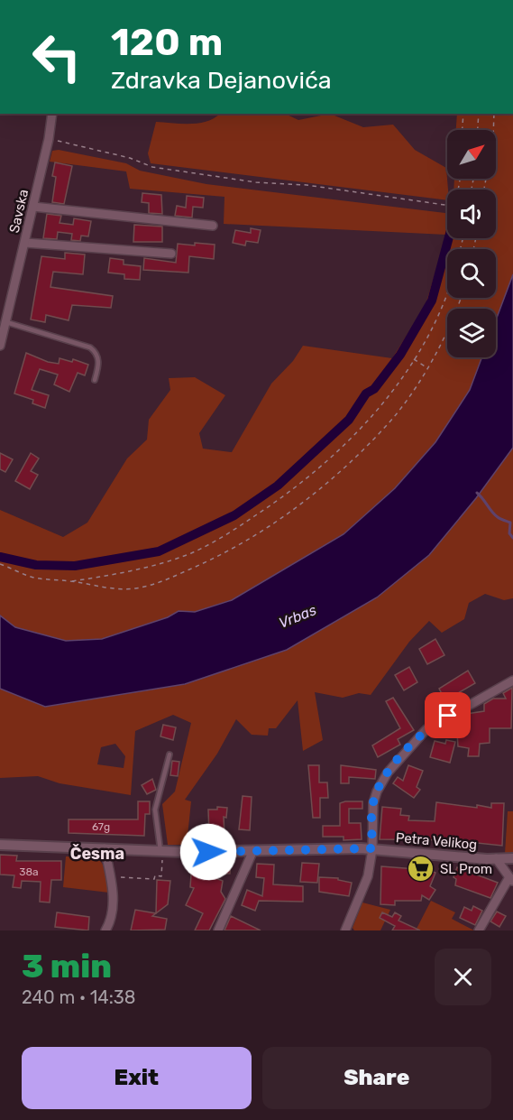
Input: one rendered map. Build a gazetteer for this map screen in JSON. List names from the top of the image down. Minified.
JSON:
{"streets":{"street":["Savska","Petra Velikog"]},"districts":["Česma"],"water":["Vrbas"],"places":{"supermarket":["SL Prom"]},"house_numbers":["67g","38a"],"north":"top right","page":{"turn":["120 m","Zdravka Dejanovića"],"heading":["3 min","240 m · 14:38"],"buttons":["Exit","Share"]}}
